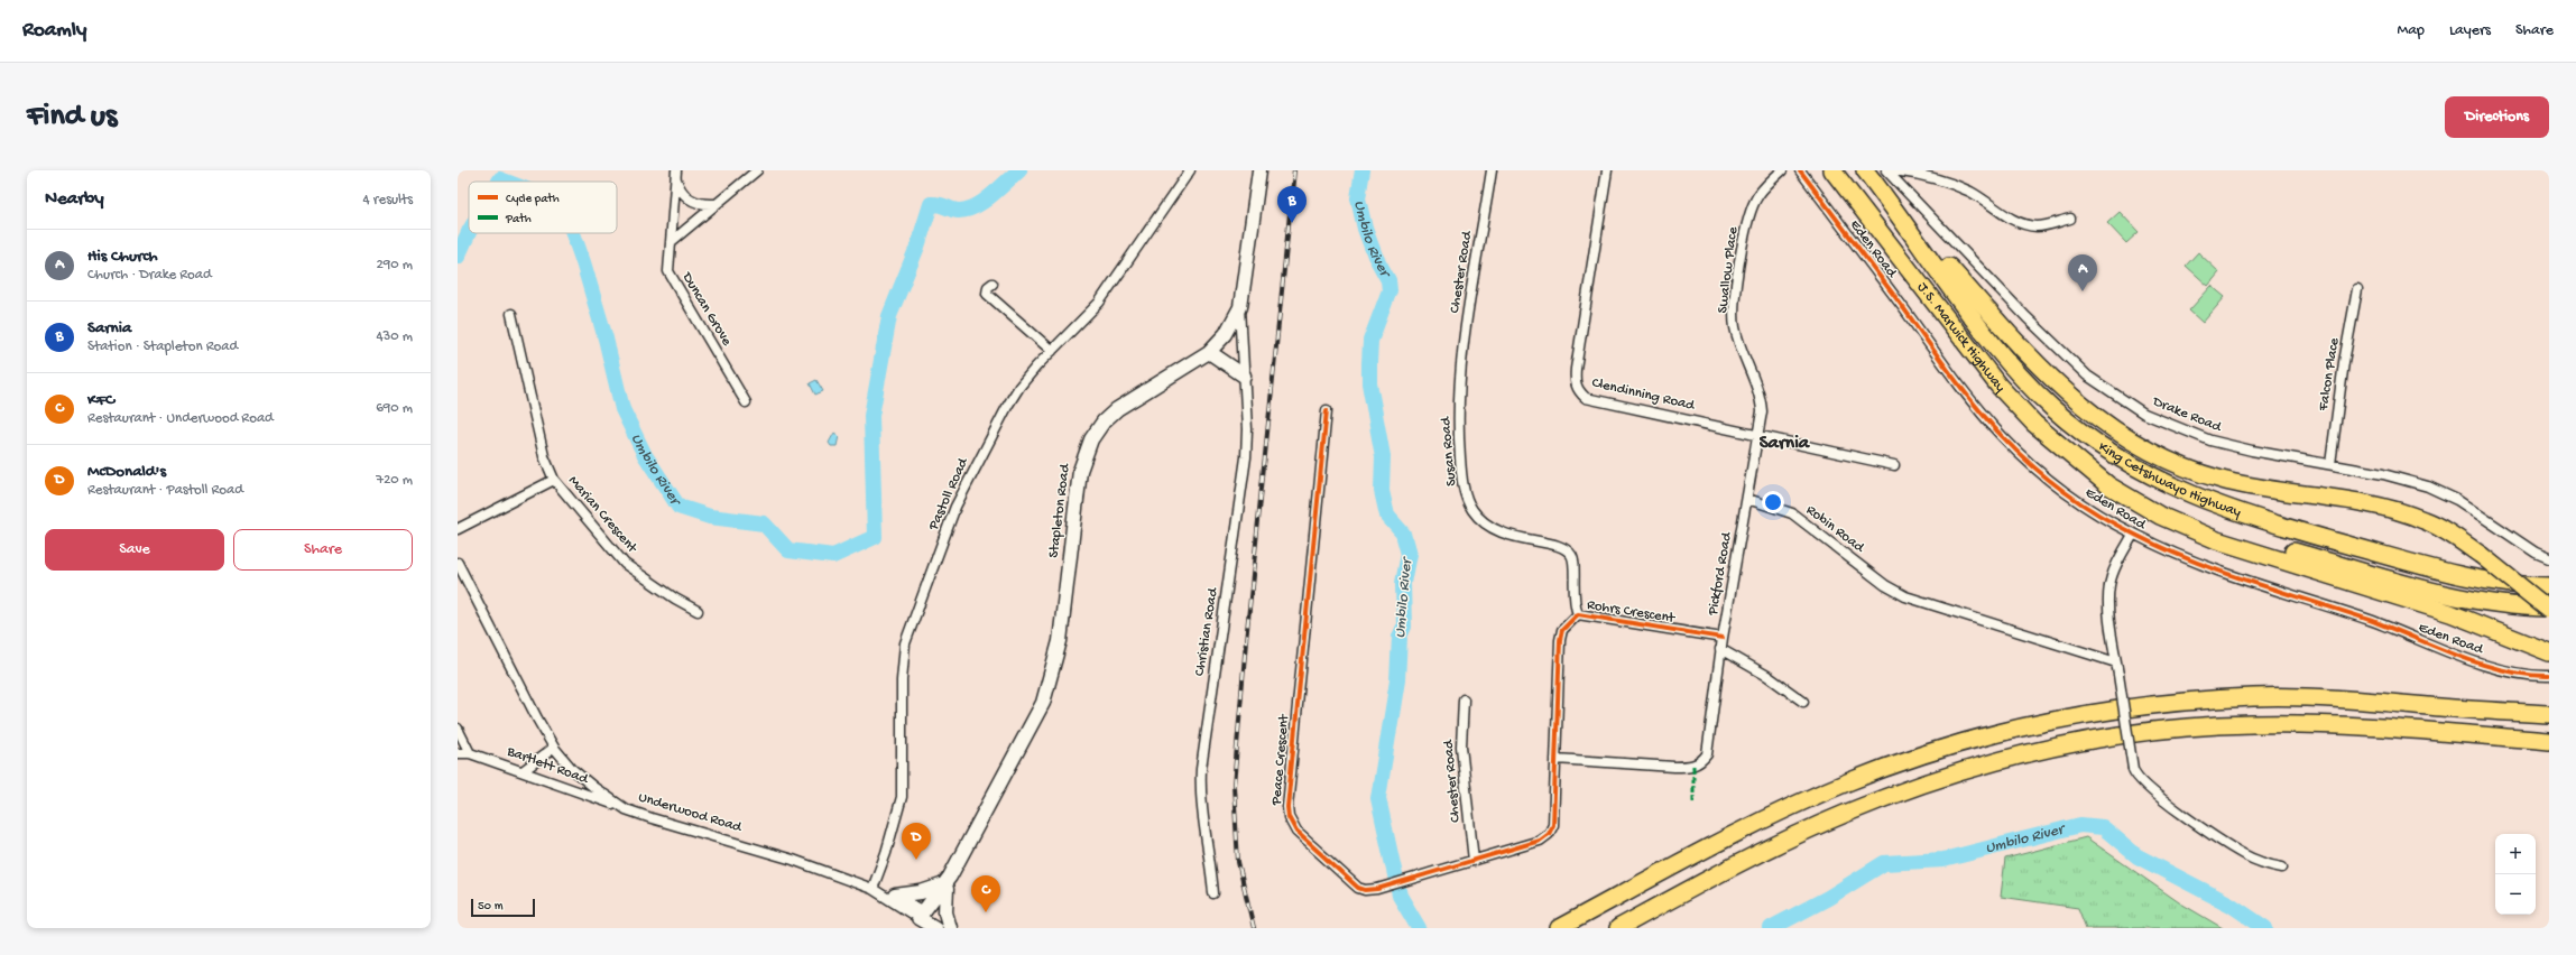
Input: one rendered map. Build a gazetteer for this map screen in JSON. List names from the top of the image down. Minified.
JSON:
{"streets":{"highway":["J.S. Marwick Highway","King Cetshwayo Highway"],"main road":["Stapleton Road","Underwood Road"],"street":["Eden Road","Swallow Place","Chester Road","Duncan Grove","Falcon Place","Clendinning Road","Drake Road","Susan Road","Pastoll Road","Marian Crescent","Robin Road","Pickford Road","Rohrs Crescent","Christian Road","Peace Crescent","Bartlett Road"]},"crossings":[["Eden Road","Robin Road"],["Swallow Place","Clendinning Road"],["Swallow Place","Pickford Road"],["Chester Road","Susan Road"],["Chester Road","Peace Crescent"],["J.S. Marwick Highway","King Cetshwayo Highway"],["Falcon Place","Drake Road"],["Clendinning Road","Pickford Road"],["Susan Road","Rohrs Crescent"],["Pastoll Road","Underwood Road"],["Stapleton Road","Christian Road"],["Stapleton Road","Underwood Road"],["Robin Road","Pickford Road"],["Pickford Road","Rohrs Crescent"],["Pickford Road","Peace Crescent"],["Rohrs Crescent","Peace Crescent"],["Bartlett Road","Underwood Road"]],"districts":["Sarnia"],"water":["Umbilo River"],"legend":["Cycle path","Path"],"scale_bar":"50 m","page":{"header":"Roamly","nav":["Map","Layers","Share"],"buttons":["Directions",["Save","Share"]],"title":"Find us","heading":["Nearby","4 results"],"pins":["B","A","D","C"],"list":[{"mark":"A","name":"His Church","note":"Church · Drake Road","value":"290 m"},{"mark":"B","name":"Sarnia","note":"Station · Stapleton Road","value":"430 m"},{"mark":"C","name":"KFC","note":"Restaurant · Underwood Road","value":"690 m"},{"mark":"D","name":"McDonald's","note":"Restaurant · Pastoll Road","value":"720 m"}],"map_buttons":["+","−"],"scale":"50 m"}}
